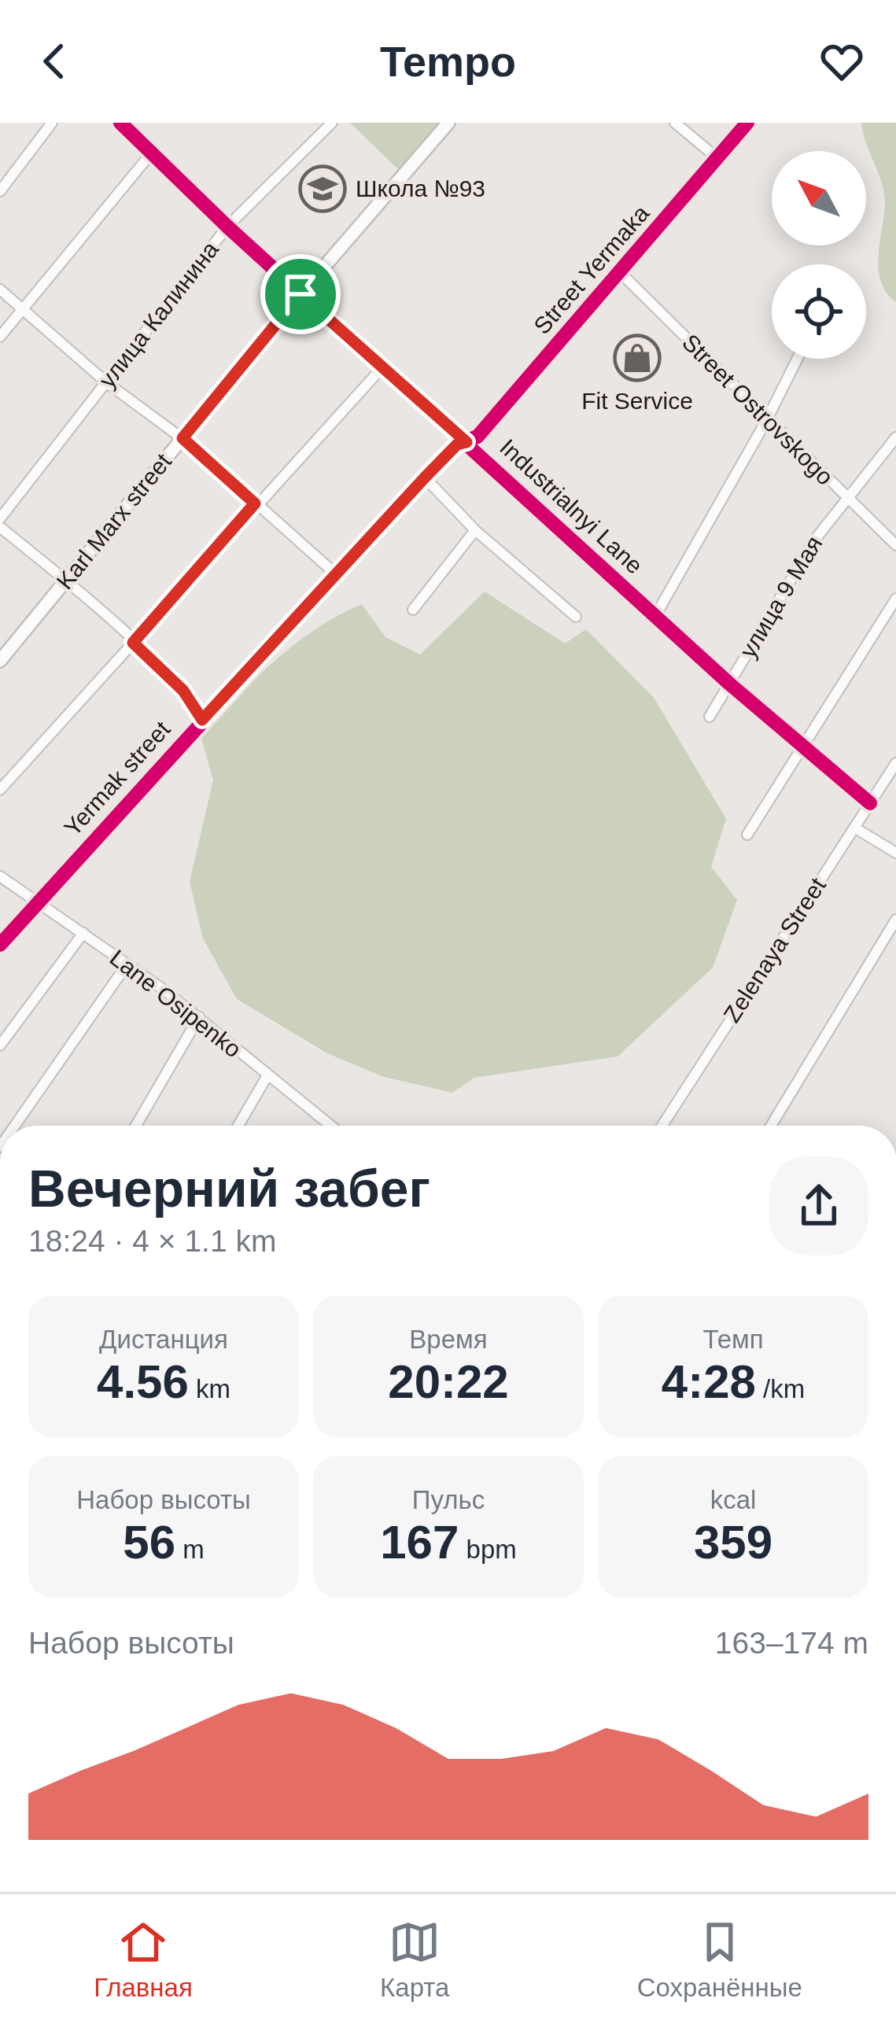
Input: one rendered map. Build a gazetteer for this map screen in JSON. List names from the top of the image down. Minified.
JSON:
{"streets":{"main road":["Karl Marx street"],"street":["Street Yermaka","улица Калинина","Street Ostrovskogo","Industrialnyi Lane","улица 9 Мая","Yermak street","Zelenaya Street","Lane Osipenko"]},"crossings":[["Street Yermaka","Street Ostrovskogo"],["Street Yermaka","Industrialnyi Lane"],["Street Yermaka","Yermak street"],["улица Калинина","Industrialnyi Lane"],["Street Ostrovskogo","улица 9 Мая"],["Industrialnyi Lane","Karl Marx street"],["Industrialnyi Lane","улица 9 Мая"],["Industrialnyi Lane","Yermak street"],["Industrialnyi Lane","Zelenaya Street"],["Yermak street","Lane Osipenko"]],"places":{"school or university":["Школа №93"],"shop":["Fit Service"]},"north":"top left","page":{"header":"Tempo","heading":["Вечерний забег","18:24 · 4 × 1.1 km"],"stats":[["Дистанция","4.56 km"],["Время","20:22"],["Темп","4:28 /km"],["Набор высоты","56 m"],["Пульс","167 bpm"],["kcal","359"]],"chart":["Набор высоты","163–174 m"],"tabs":["Главная","Карта","Сохранённые"]}}
